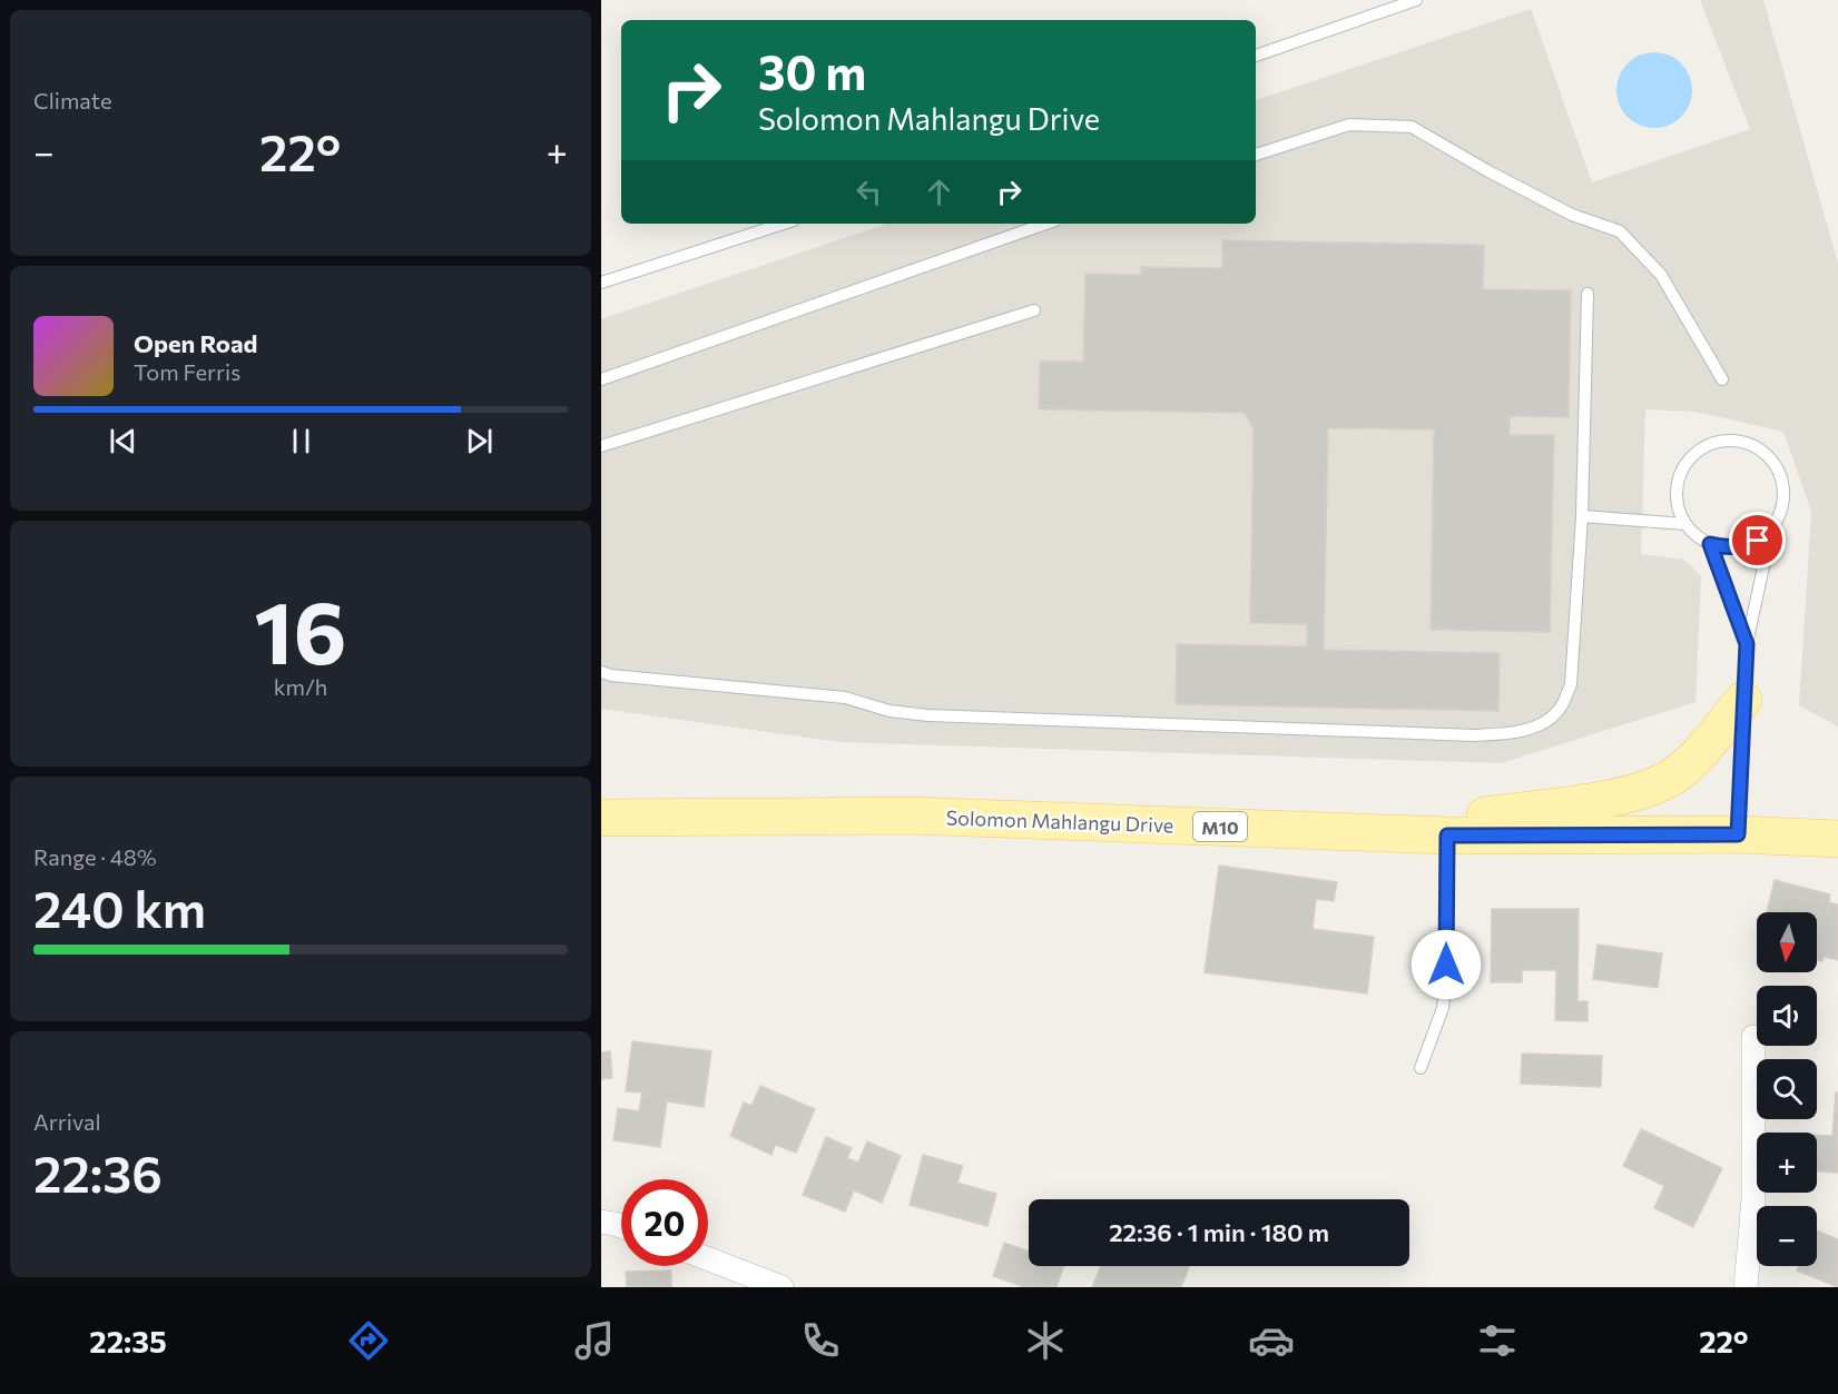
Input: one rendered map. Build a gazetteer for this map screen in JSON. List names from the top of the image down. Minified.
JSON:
{"streets":{"main road":["Solomon Mahlangu Drive","M10"]},"north":"bottom","page":{"tile":["Climate",["16","km/h"],["Range · 48%","240 km"],["Arrival","22:36"]],"turn":["30 m","Solomon Mahlangu Drive"],"heat":["−","22°","+"],"song":["Open Road","Tom Ferris"],"map_buttons":["+","−"],"limit":"20","trip":"22:36 · 1 min · 180 m","tabs":["22:35","22°"]}}
